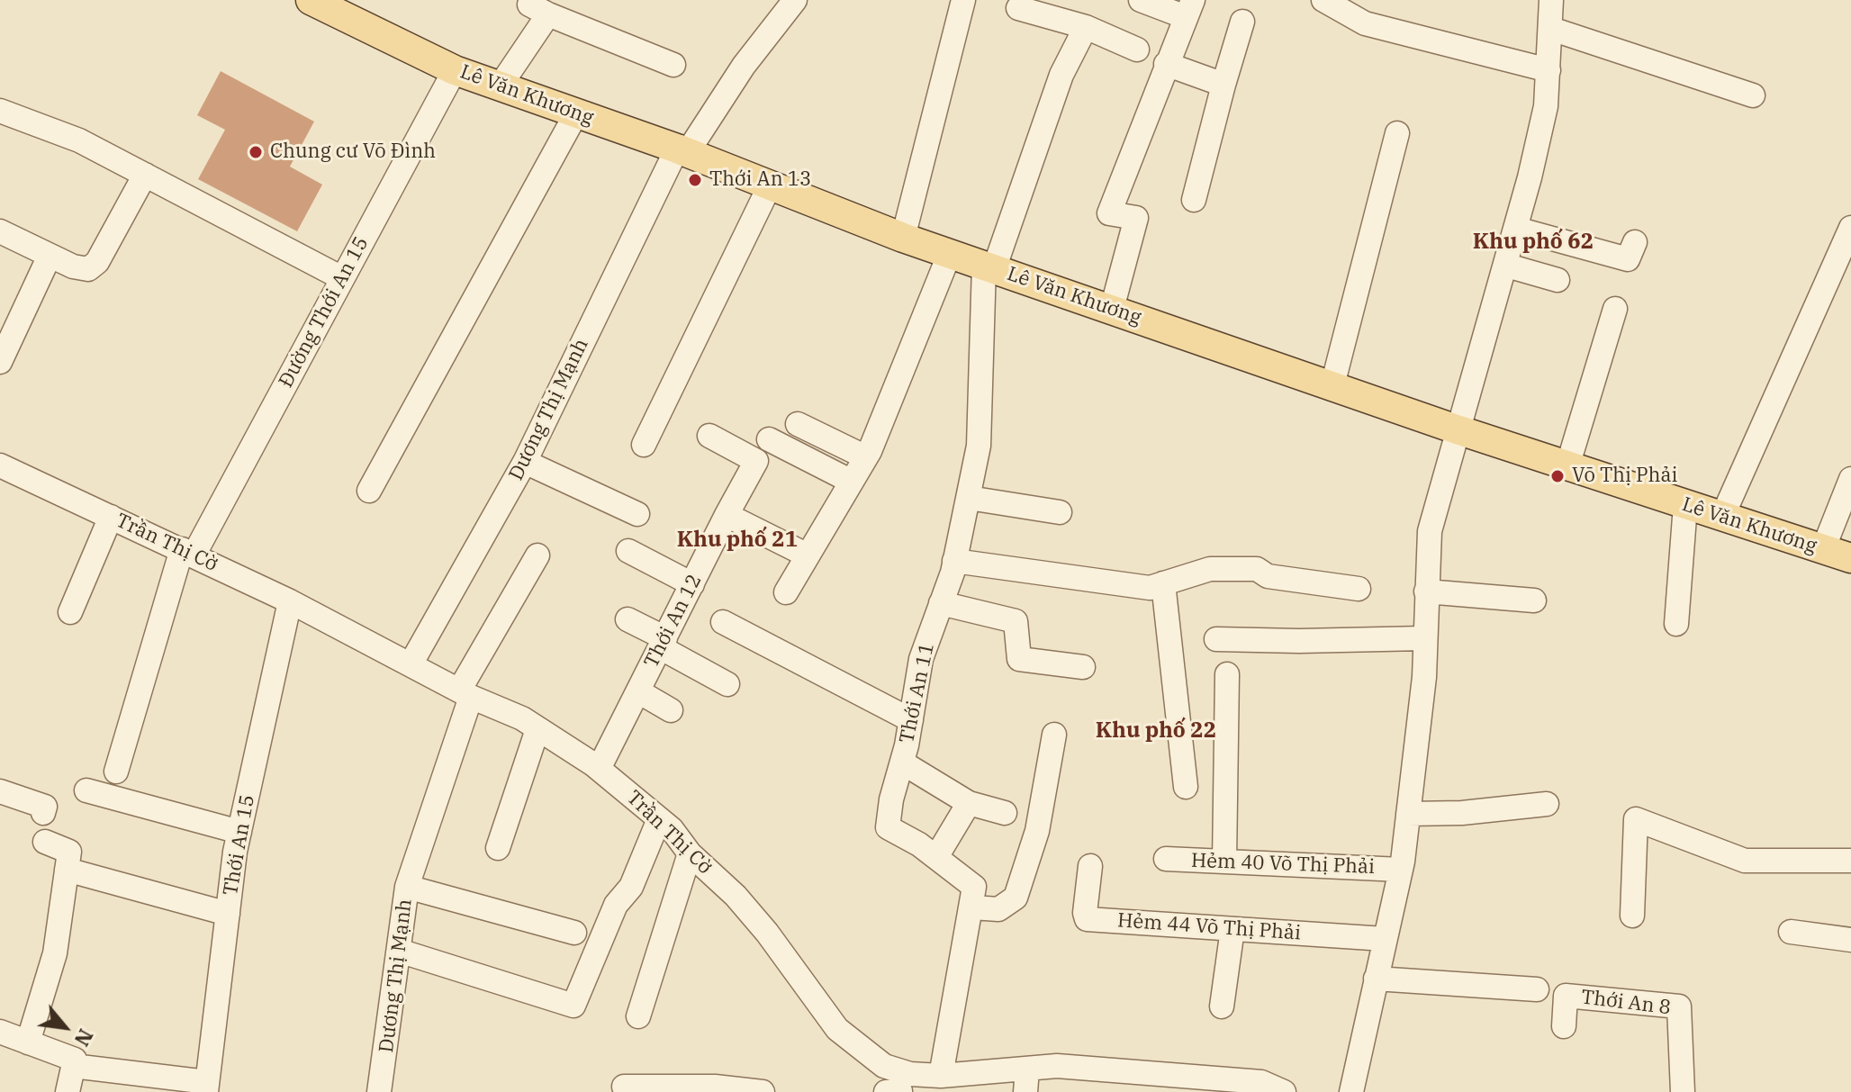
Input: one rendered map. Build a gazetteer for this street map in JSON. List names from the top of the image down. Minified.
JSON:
{"streets":{"main road":["Lê Văn Khương"],"street":["Đường Thới An 15","Dương Thị Mạnh","Trần Thị Cờ","Thới An 12","Thới An 11","Thới An 15","Hẻm 40 Võ Thị Phải","Hẻm 44 Võ Thị Phải","Thới An 8"]},"crossings":[["Lê Văn Khương","Đường Thới An 15"],["Lê Văn Khương","Dương Thị Mạnh"],["Lê Văn Khương","Thới An 11"],["Đường Thới An 15","Trần Thị Cờ"],["Dương Thị Mạnh","Trần Thị Cờ"],["Trần Thị Cờ","Thới An 12"],["Trần Thị Cờ","Thới An 11"],["Trần Thị Cờ","Thới An 15"]],"districts":["Khu phố 62","Khu phố 21","Khu phố 22"],"places":["Chung cư Võ Đình","Thới An 13","Võ Thị Phải"],"north":"bottom right"}
